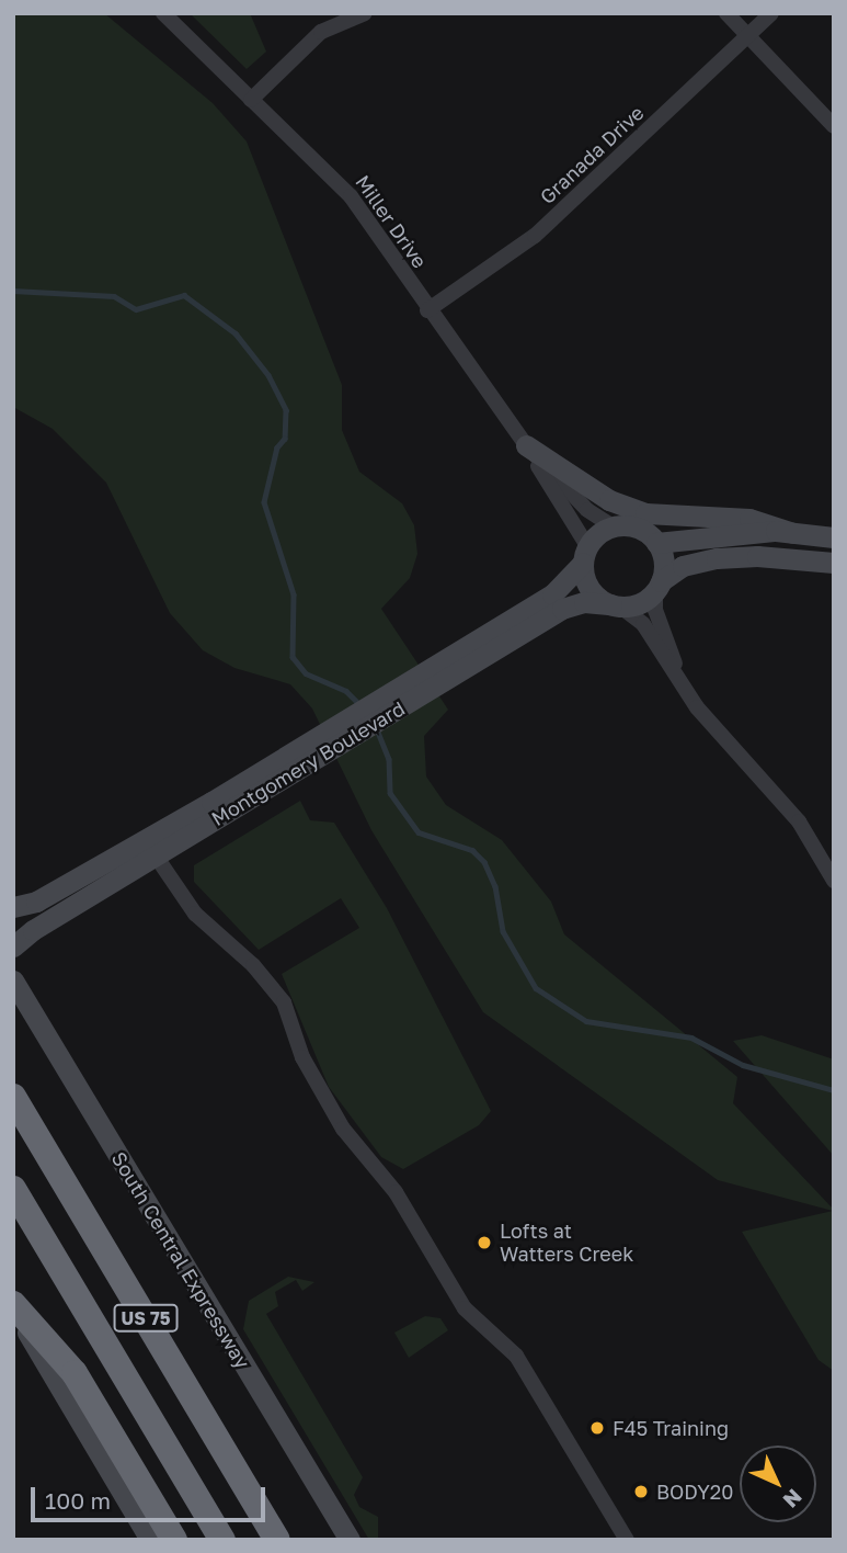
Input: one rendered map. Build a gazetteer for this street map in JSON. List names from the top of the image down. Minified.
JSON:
{"streets":{"highway":["US 75"],"street":["Granada Drive","Miller Drive","Montgomery Boulevard","South Central Expressway"]},"crossings":[["Granada Drive","Miller Drive"],["Miller Drive","Montgomery Boulevard"]],"places":["Lofts at Watters Creek","F45 Training","BODY20"],"scale_bar":"100 m","north":"bottom right"}
